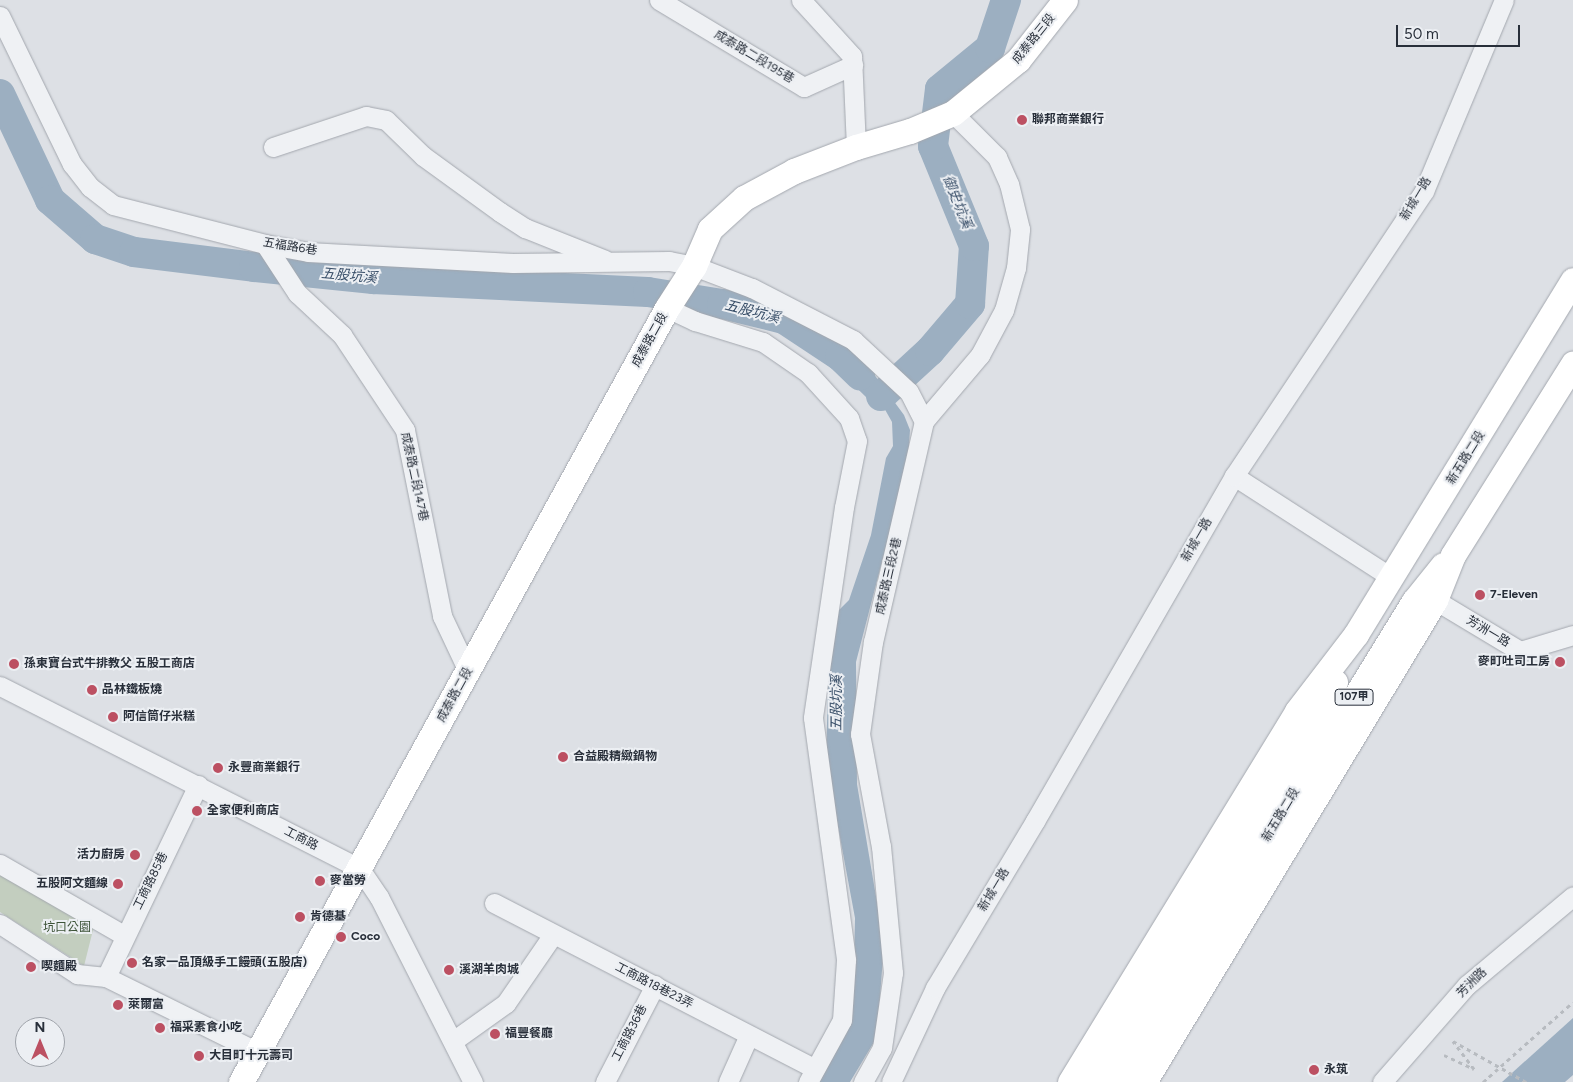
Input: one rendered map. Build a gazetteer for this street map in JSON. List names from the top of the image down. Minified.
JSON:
{"streets":{"main road":["成泰路三段","成泰路二段","新五路二段","107甲"],"street":["成泰路二段195巷","新城一路","五福路6巷","成泰路二段147巷","成泰路三段2巷","芳洲一路","工商路","工商路85巷","芳洲路","工商路18巷23弄","工商路36巷"]},"crossings":[["成泰路三段","成泰路三段2巷"],["五福路6巷","成泰路二段"],["五福路6巷","成泰路二段147巷"],["五福路6巷","成泰路三段2巷"],["成泰路二段","成泰路二段147巷"],["成泰路二段","工商路"],["新五路二段","芳洲一路"],["工商路","工商路85巷"],["工商路18巷23弄","工商路36巷"]],"water":["御史坑溪","五股坑溪"],"parks":["坑口公園"],"places":["聯邦商業銀行","7-Eleven","麥町吐司工房","孫東寶台式牛排教父 五股工商店","品林鐵板燒","阿信筒仔米糕","合益殿精緻鍋物","永豐商業銀行","全家便利商店","活力廚房","麥當勞","五股阿文麵線","肯德基","Coco","名家一品頂級手工饅頭(五股店)","喫麵殿","溪湖羊肉城","萊爾富","福采素食小吃","福豐餐廳","大目町十元壽司","永筑"],"scale_bar":"50 m","north":"top"}
